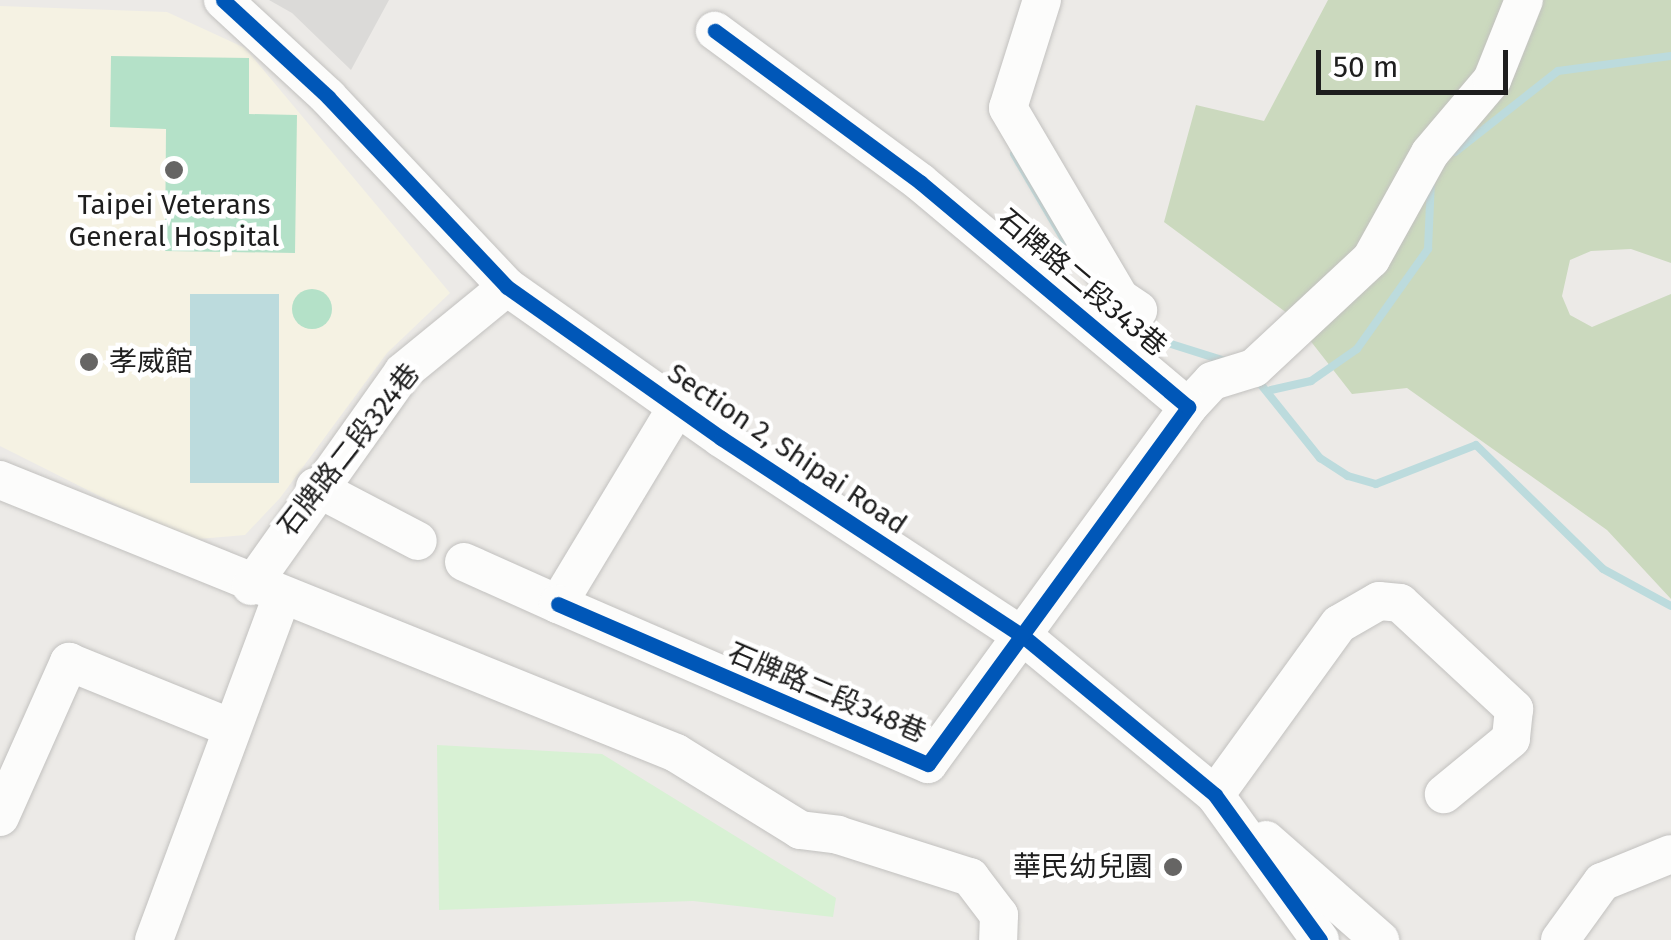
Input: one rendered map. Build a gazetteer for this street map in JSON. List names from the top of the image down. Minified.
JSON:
{"streets":{"street":["石牌路二段343巷","Section 2, Shipai Road","石牌路二段324巷","石牌路二段348巷"]},"crossings":[["Section 2, Shipai Road","石牌路二段324巷"],["Section 2, Shipai Road","石牌路二段348巷"]],"places":["Taipei Veterans General Hospital","孝威館","華民幼兒園"],"scale_bar":"50 m"}
